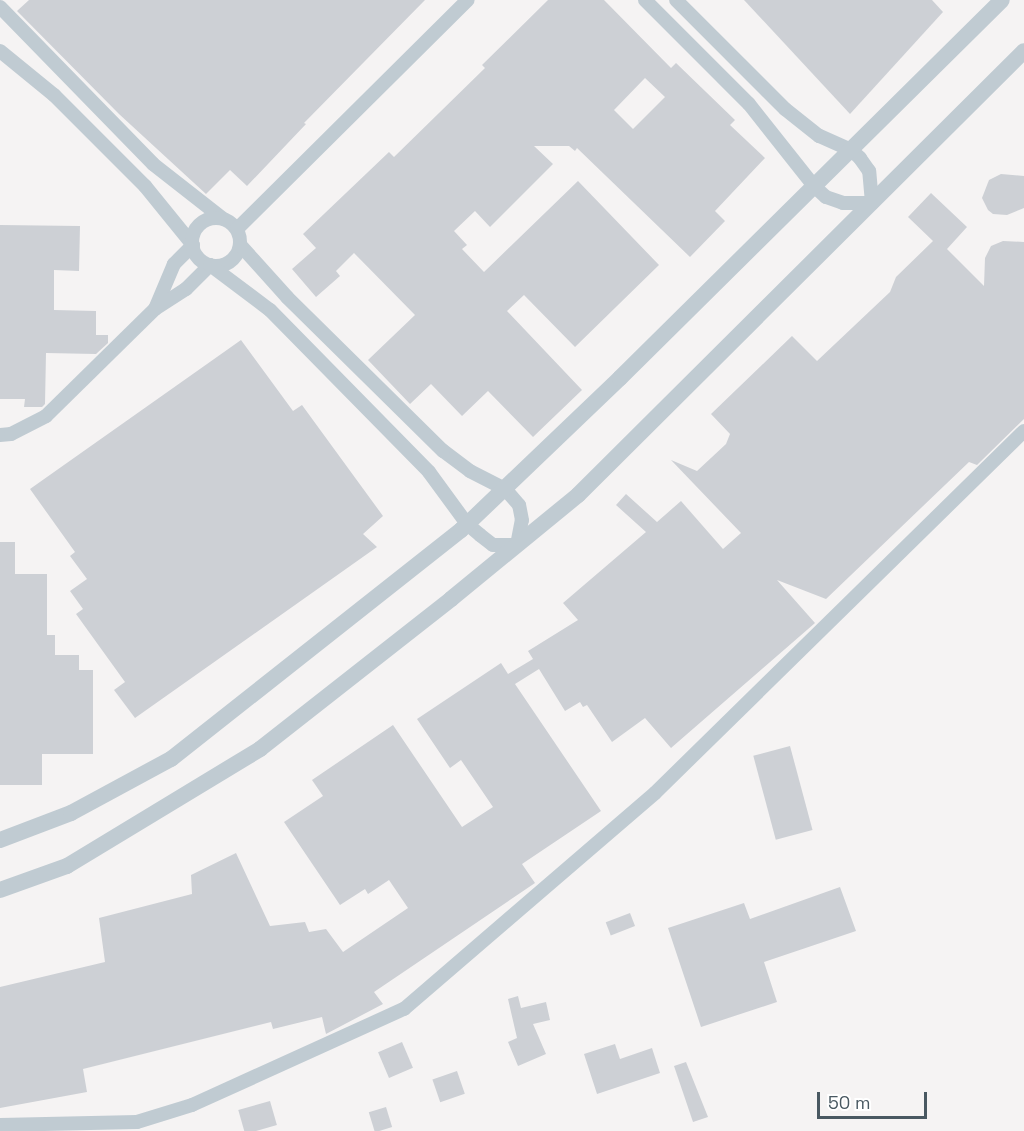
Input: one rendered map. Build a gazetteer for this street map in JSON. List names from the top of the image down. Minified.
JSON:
{"scale_bar":"50 m"}
